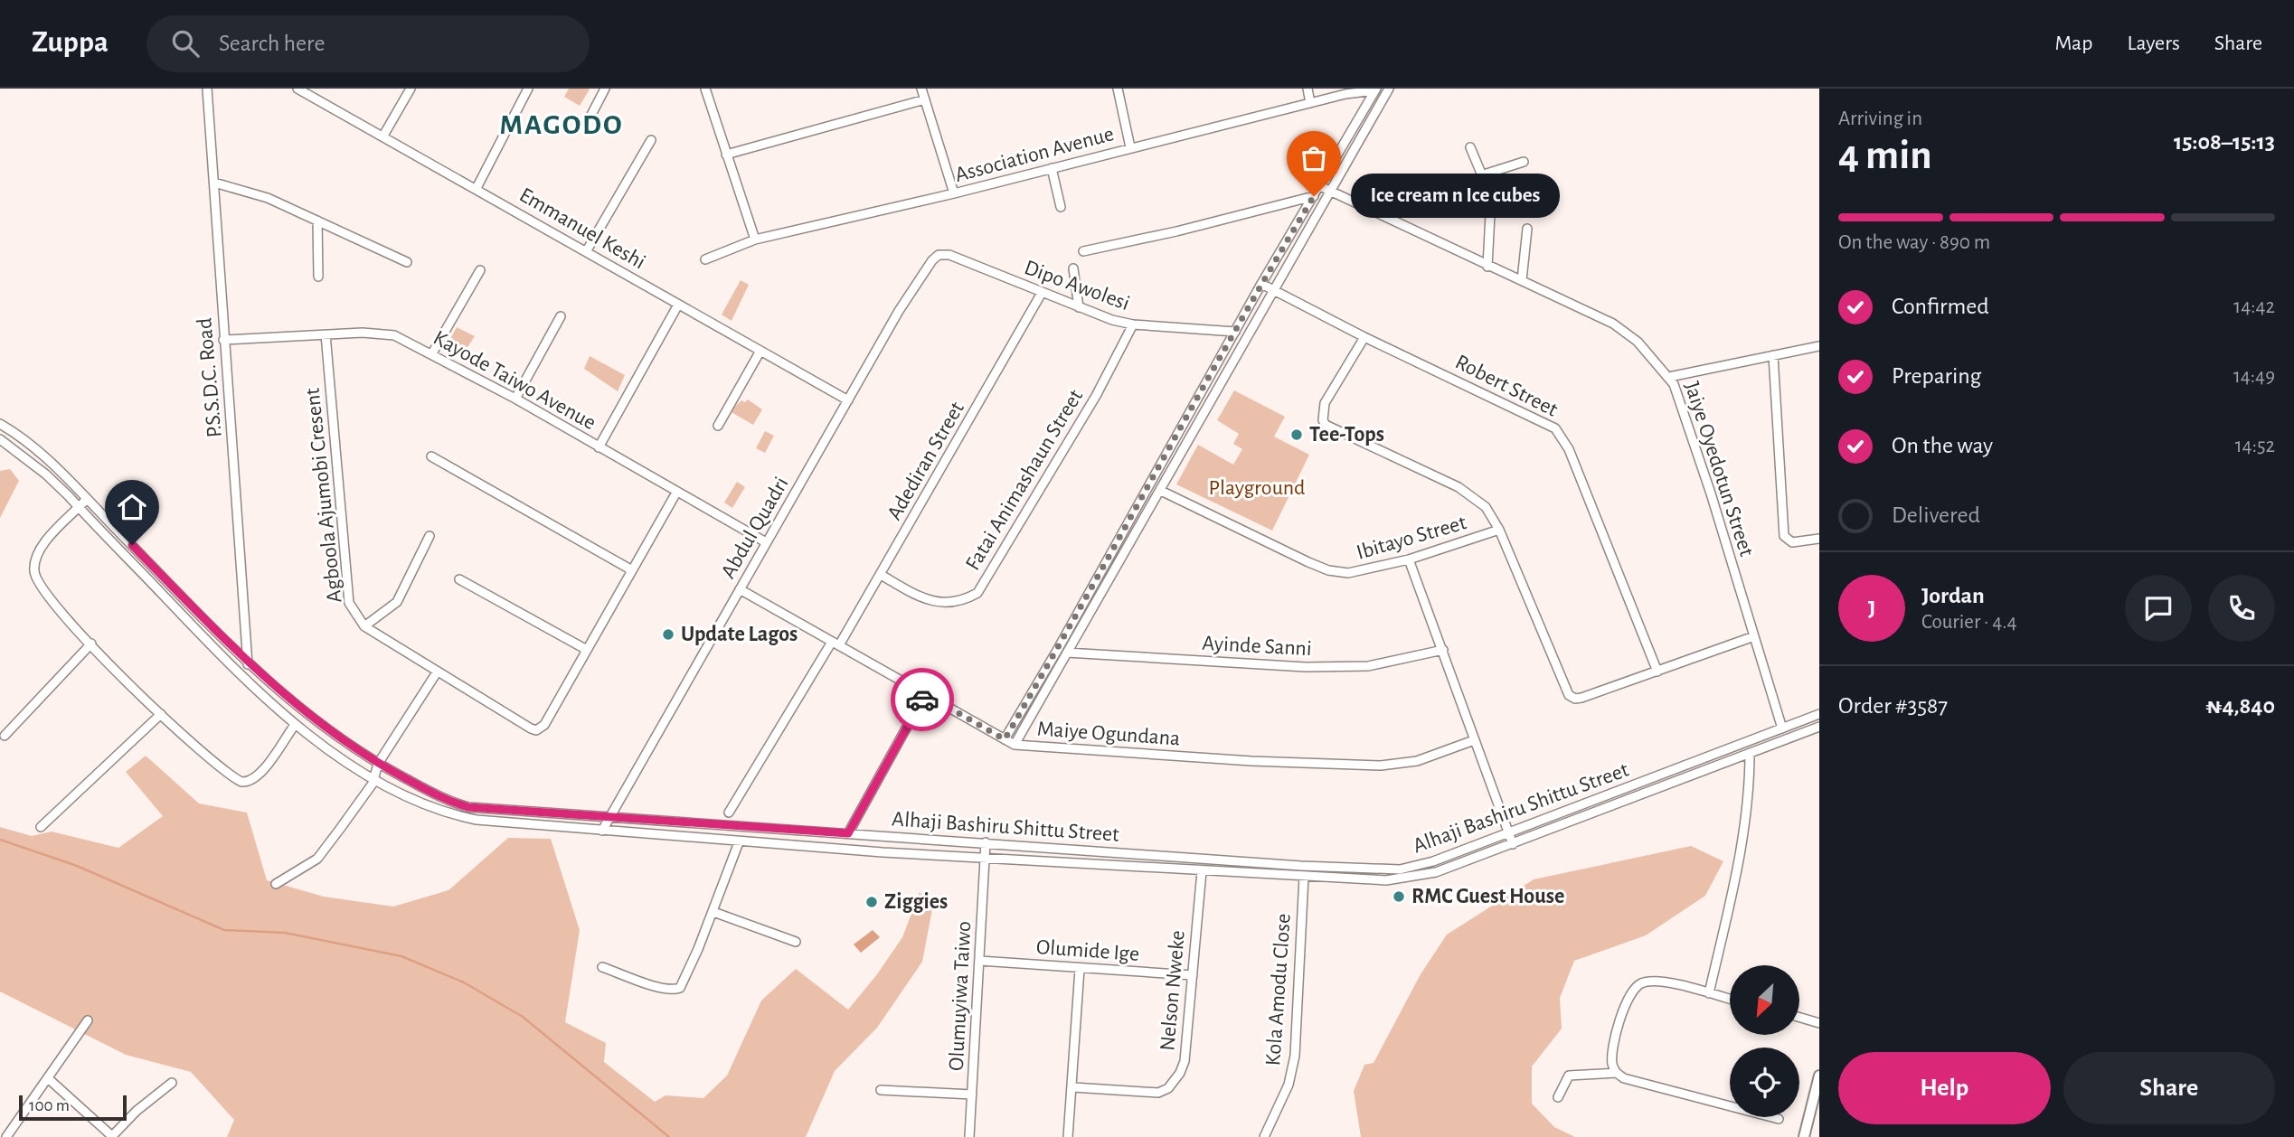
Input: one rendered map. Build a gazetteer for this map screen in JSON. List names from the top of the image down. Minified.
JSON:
{"streets":{"street":["Association Avenue","Emmanuel Keshi","Dipo Awolesi","P.S.S.D.C. Road","Kayode Taiwo Avenue","Robert Street","Adediran Street","Jaiye Oyedotun Street","Fatai Animashaun Street","Agboola Ajumobi Cresent","Abdul Quadri","Ibitayo Street","Ayinde Sanni","Maiye Ogundana","Alhaji Bashiru Shittu Street","Olumide Ige","Kola Amodu Close","Nelson Nweke","Olumuyiwa Taiwo"]},"crossings":[["Emmanuel Keshi","Abdul Quadri"],["Dipo Awolesi","Adediran Street"],["Dipo Awolesi","Fatai Animashaun Street"],["Dipo Awolesi","Abdul Quadri"],["P.S.S.D.C. Road","Kayode Taiwo Avenue"],["P.S.S.D.C. Road","Alhaji Bashiru Shittu Street"],["Kayode Taiwo Avenue","Agboola Ajumobi Cresent"],["Kayode Taiwo Avenue","Abdul Quadri"],["Adediran Street","Fatai Animashaun Street"],["Adediran Street","Maiye Ogundana"],["Jaiye Oyedotun Street","Alhaji Bashiru Shittu Street"],["Abdul Quadri","Maiye Ogundana"],["Abdul Quadri","Alhaji Bashiru Shittu Street"],["Alhaji Bashiru Shittu Street","Kola Amodu Close"],["Alhaji Bashiru Shittu Street","Nelson Nweke"],["Alhaji Bashiru Shittu Street","Olumuyiwa Taiwo"],["Olumide Ige","Nelson Nweke"],["Olumide Ige","Olumuyiwa Taiwo"]],"districts":["MAGODO"],"parks":["Playground"],"places":["Ice cream n Ice cubes","Tee-Tops","Update Lagos","RMC Guest House","Ziggies"],"scale_bar":"100 m","north":"bottom left","page":{"header":"Zuppa","search":"Search here","nav":["Map","Layers","Share"],"heading":["4 min","Arriving in","15:08–15:13"],"panel":["Jordan","Courier · 4.4","Order #3587","₦4,840"],"bubble":"Ice cream n Ice cubes","bar":"On the way · 890 m","list":[["Confirmed","14:42"],["Preparing","14:49"],["On the way","14:52"],"Delivered"],"round":"J","buttons":["Help","Share"],"scale":"100 m"}}
